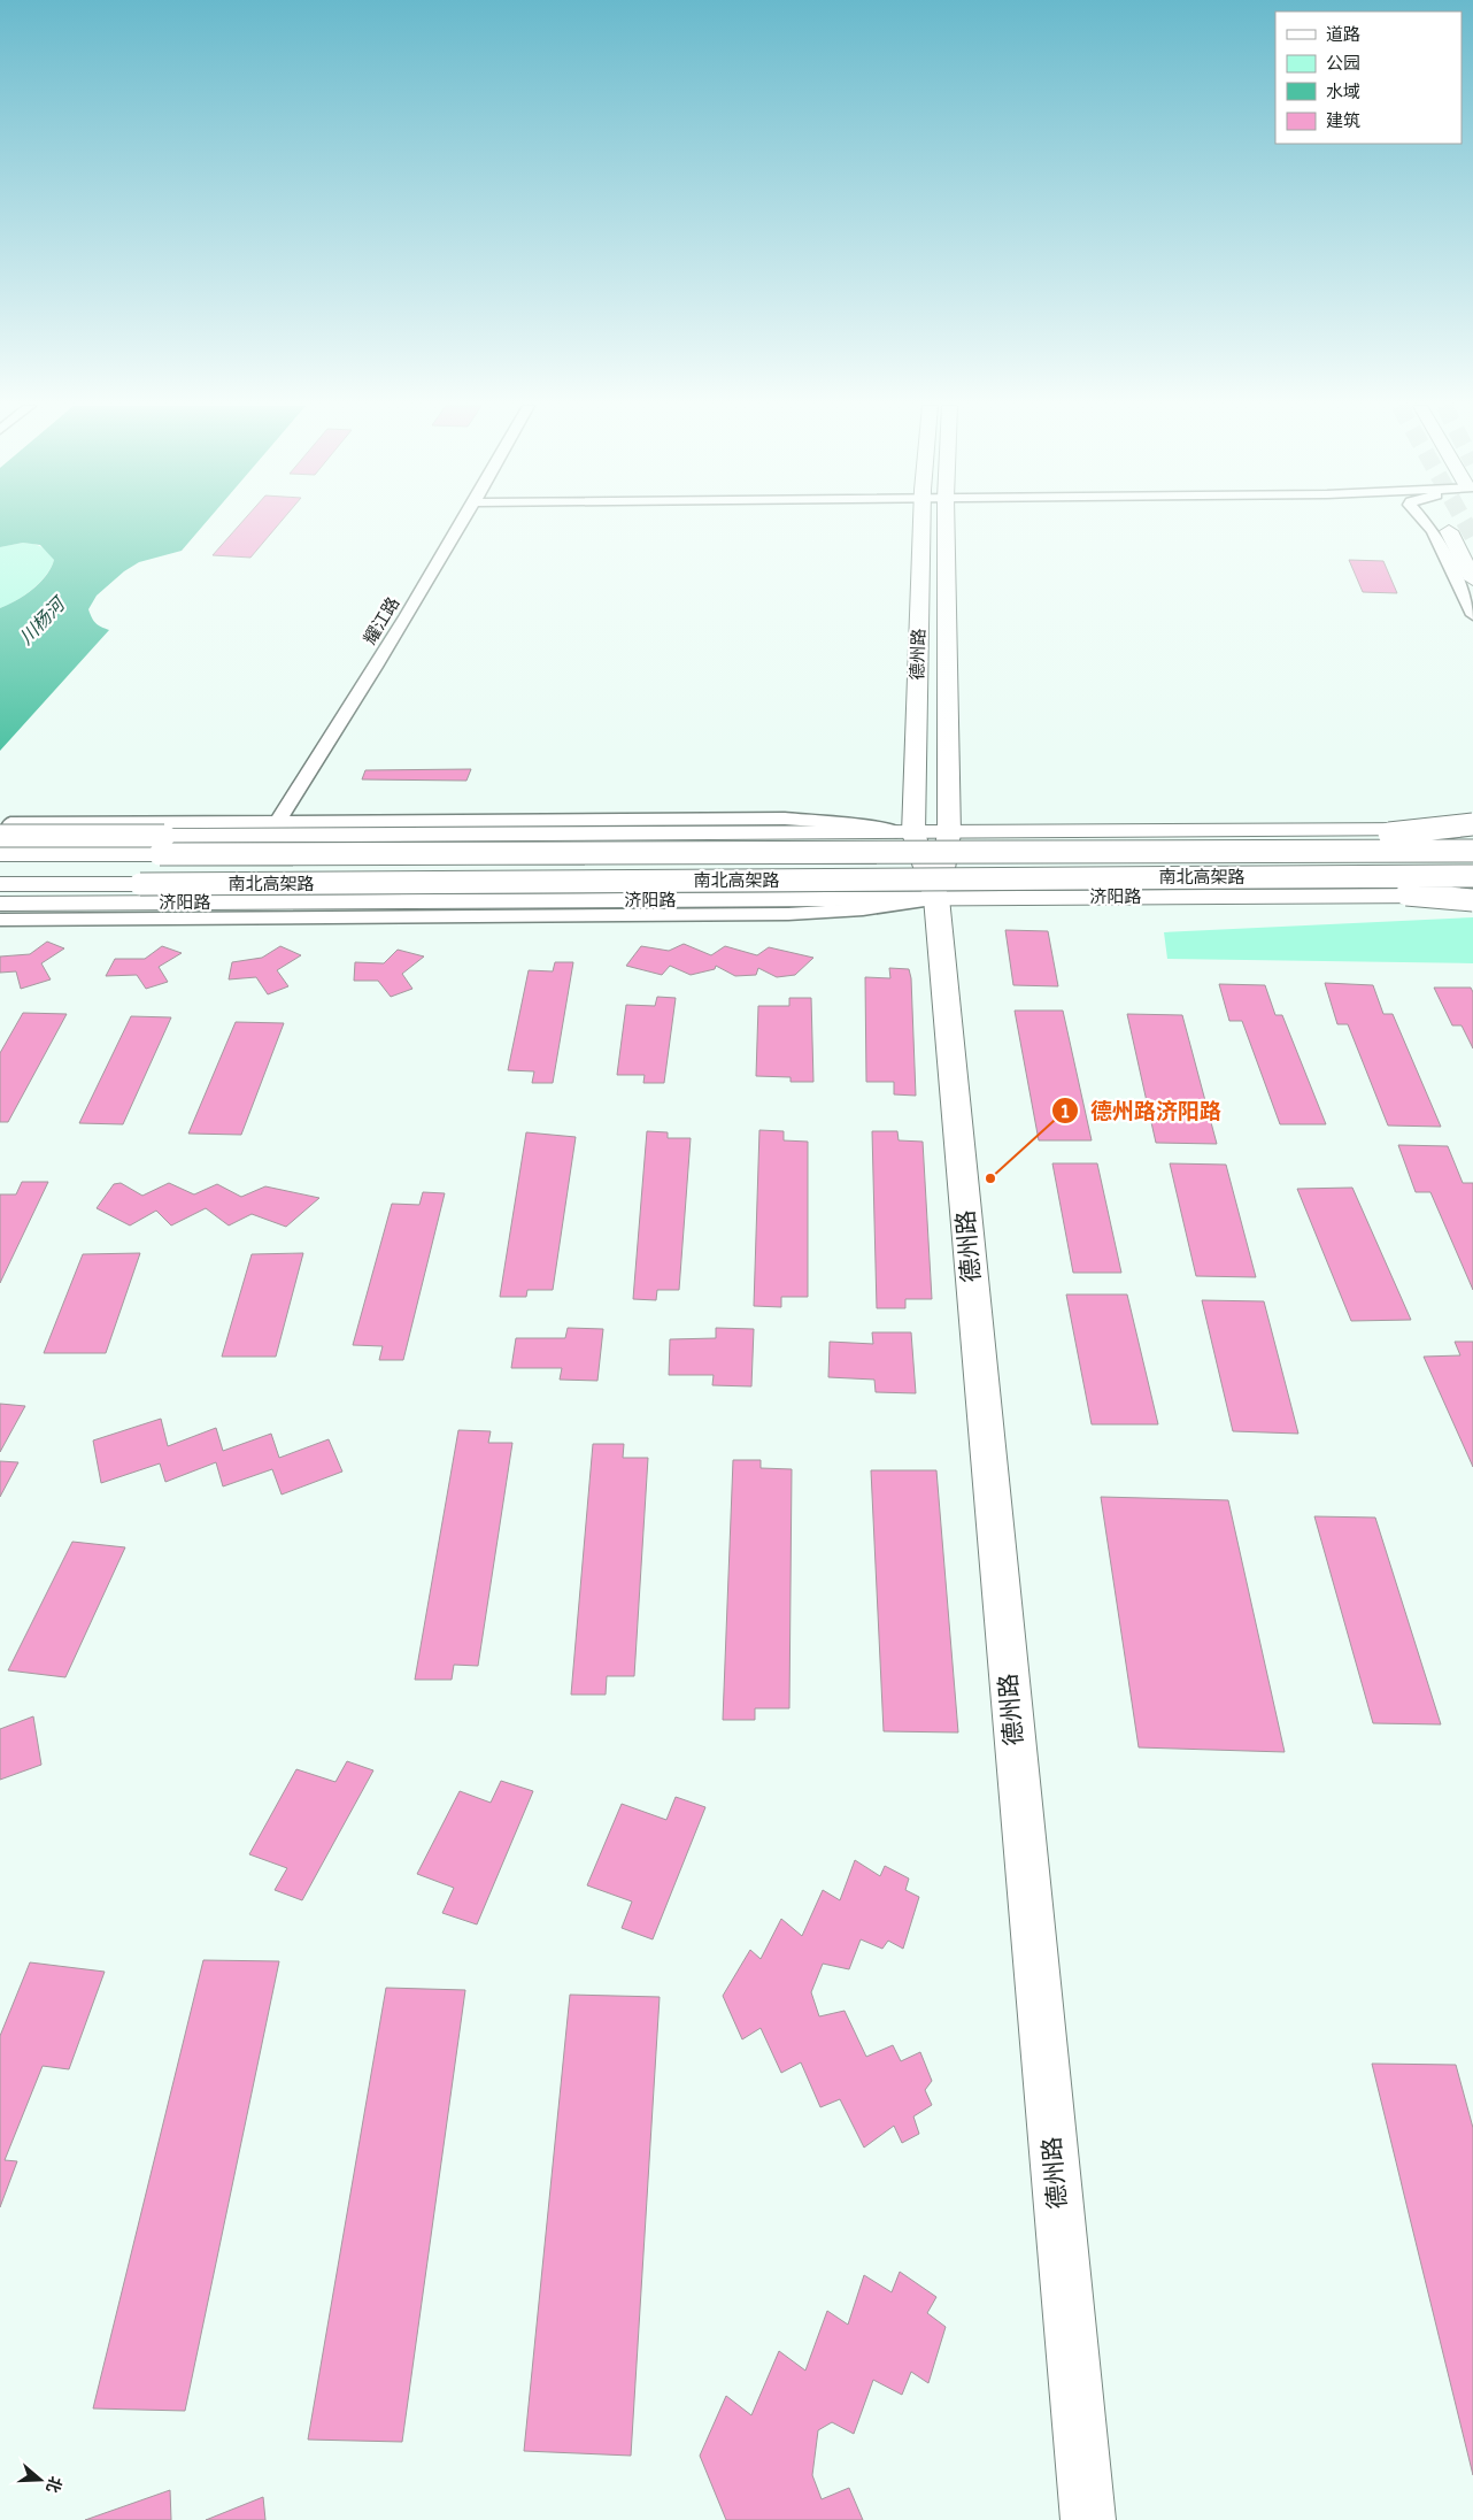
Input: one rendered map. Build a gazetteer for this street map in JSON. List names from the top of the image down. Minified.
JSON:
{"streets":{"main road":["德州路","南北高架路","济阳路"],"street":["耀江路"]},"crossings":[["德州路","济阳路"]],"water":["川杨河"],"places":["德州路济阳路"],"legend":["道路","公园","水域","建筑"],"north":"right"}
